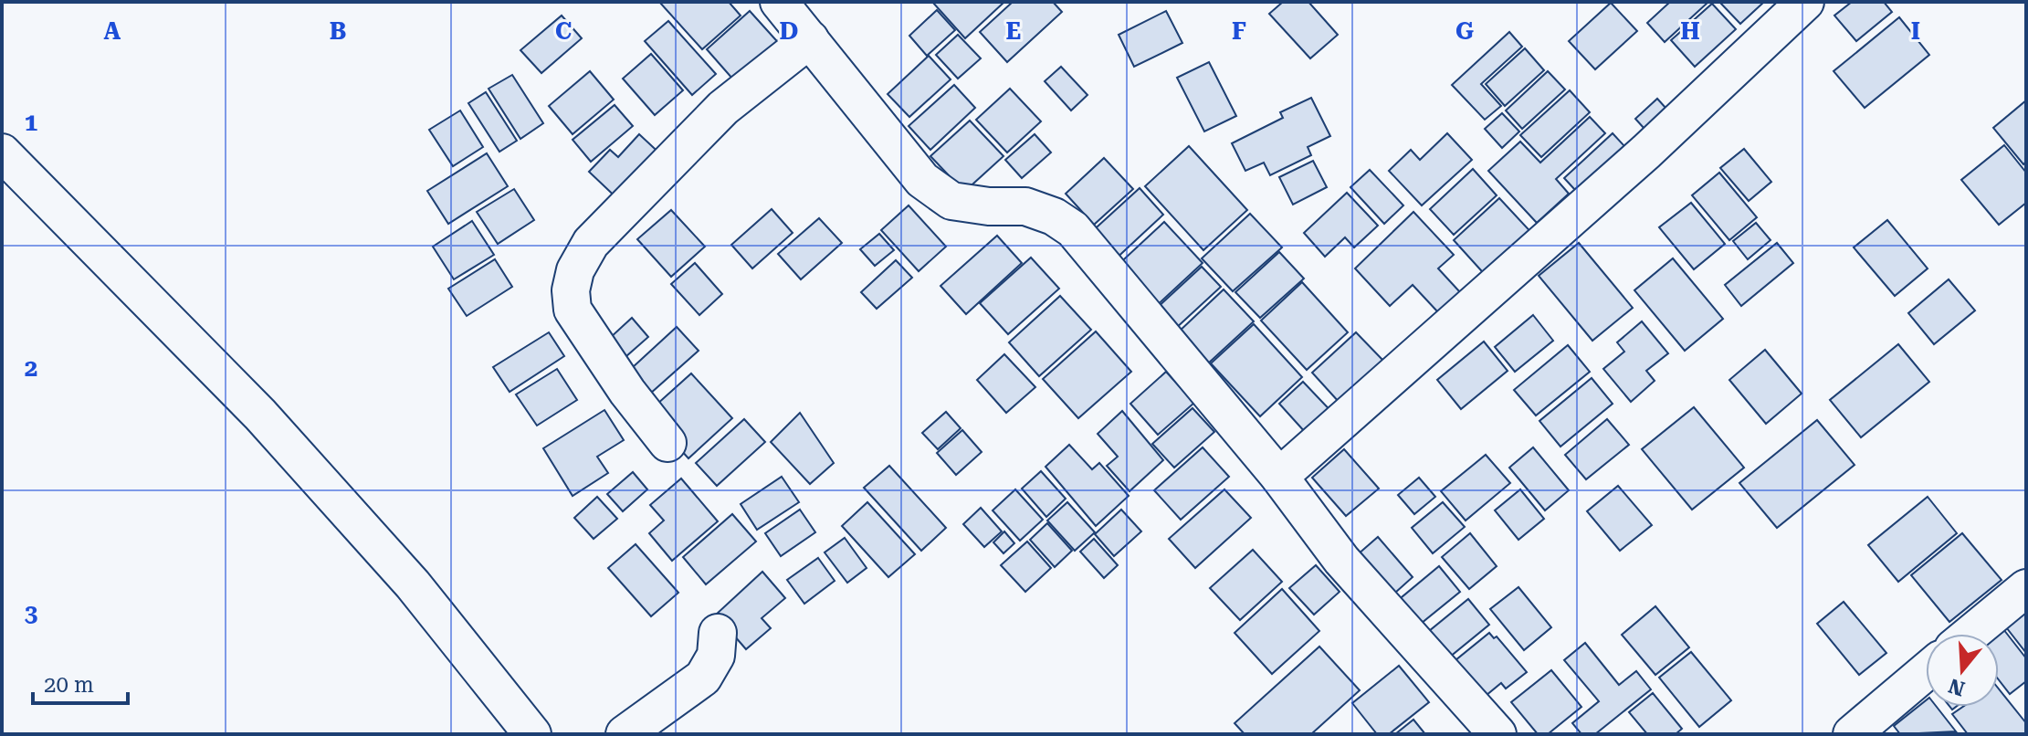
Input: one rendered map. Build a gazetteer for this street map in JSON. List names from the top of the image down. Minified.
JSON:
{"scale_bar":"20 m","north":"bottom","grid":{"columns":["A","B","C","D","E","F","G","H","I"],"rows":["1","2","3"]}}
